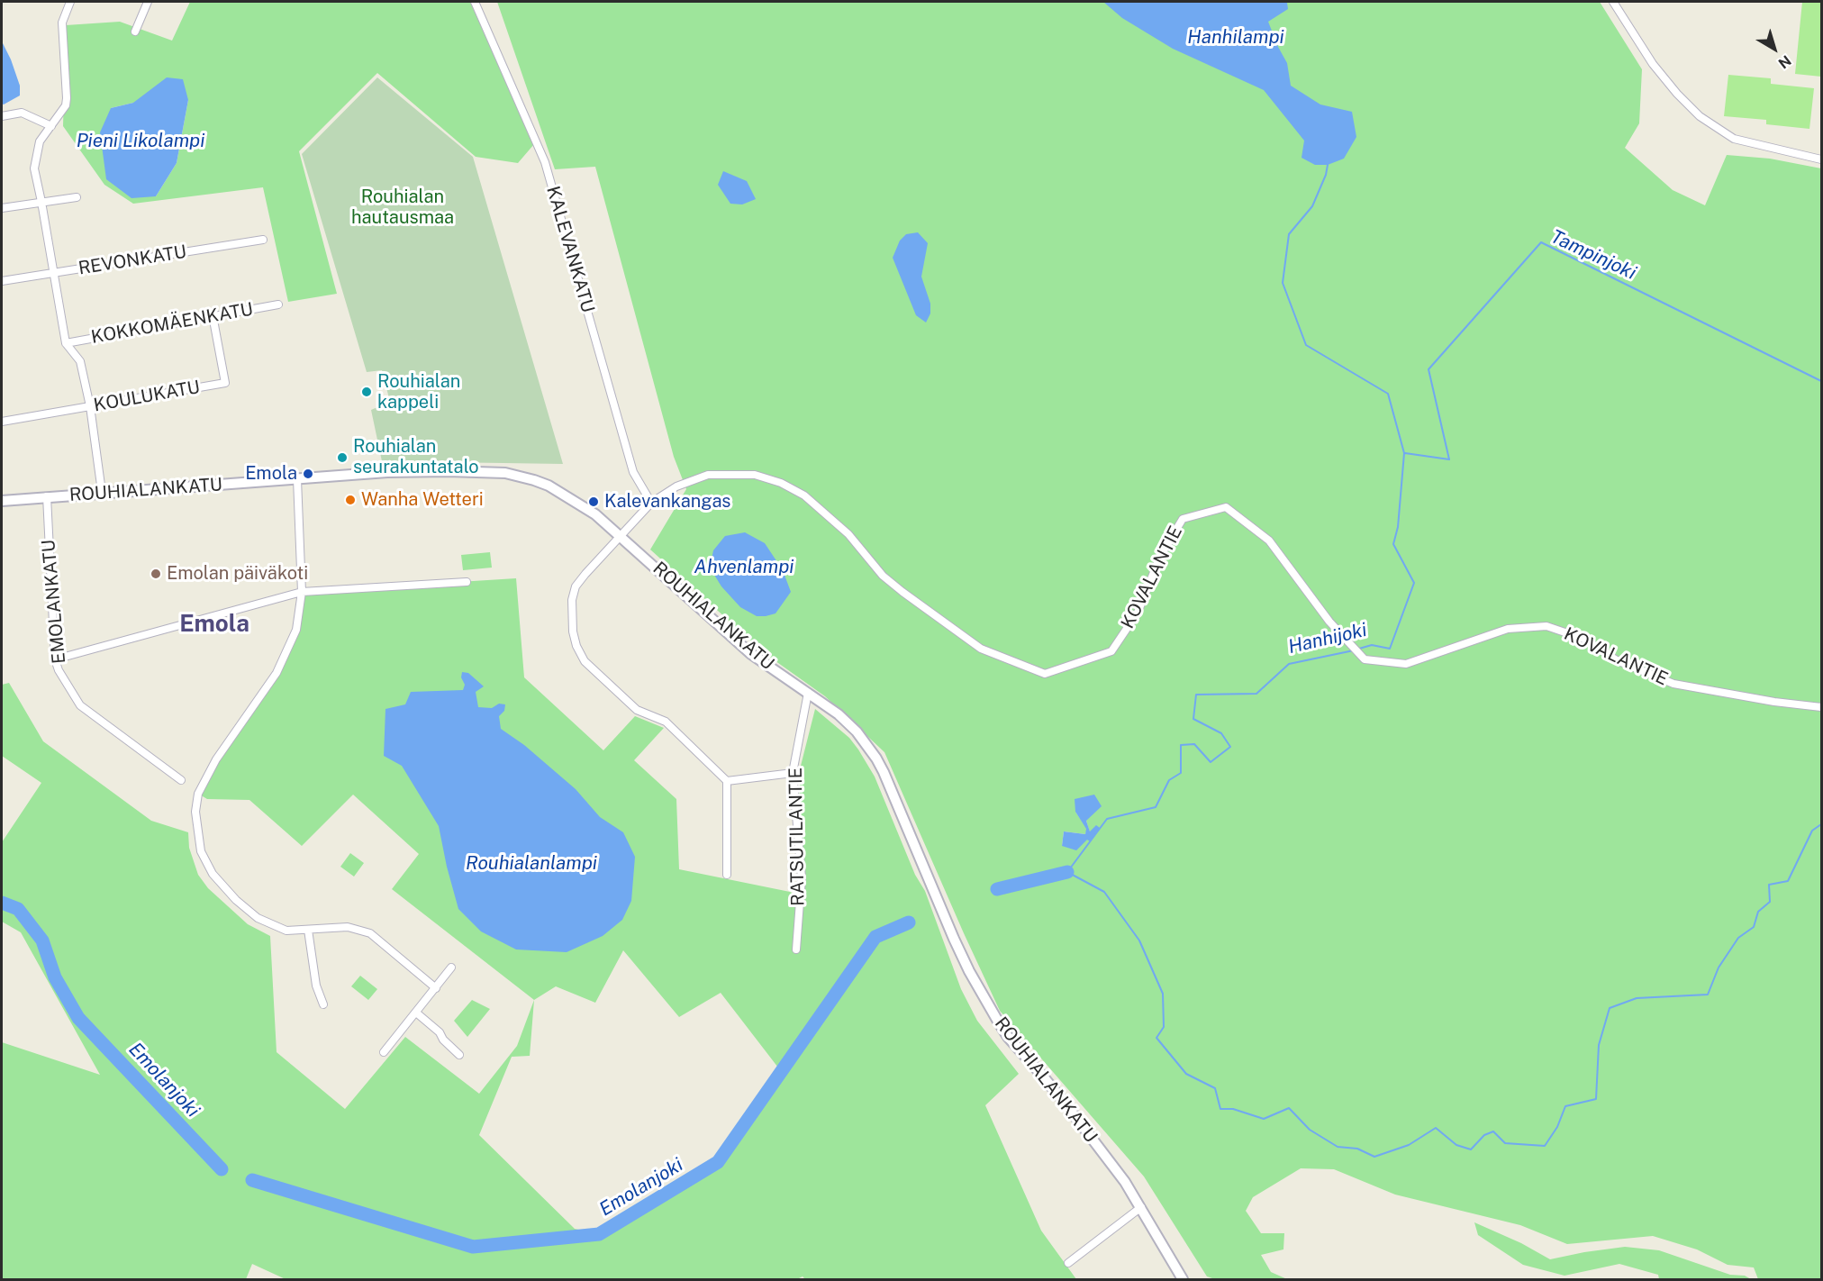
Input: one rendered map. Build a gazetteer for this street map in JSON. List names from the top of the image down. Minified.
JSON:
{"streets":{"street":["KALEVANKATU","REVONKATU","KOKKOMÄENKATU","KOULUKATU","ROUHIALANKATU","KOVALANTIE","EMOLANKATU","RATSUTILANTIE"]},"crossings":[["KALEVANKATU","KOVALANTIE"],["KOKKOMÄENKATU","KOULUKATU"],["ROUHIALANKATU","KOVALANTIE"],["ROUHIALANKATU","EMOLANKATU"],["ROUHIALANKATU","RATSUTILANTIE"]],"districts":["Emola"],"water":["Hanhilampi","Pieni Likolampi","Tampinjoki","Ahvenlampi","Hanhijoki","Rouhialanlampi","Emolanjoki"],"parks":["Rouhialan hautausmaa"],"places":["Rouhialan kappeli","Rouhialan seurakuntatalo","Emola","Wanha Wetteri","Kalevankangas","Emolan päiväkoti"],"north":"bottom right"}
